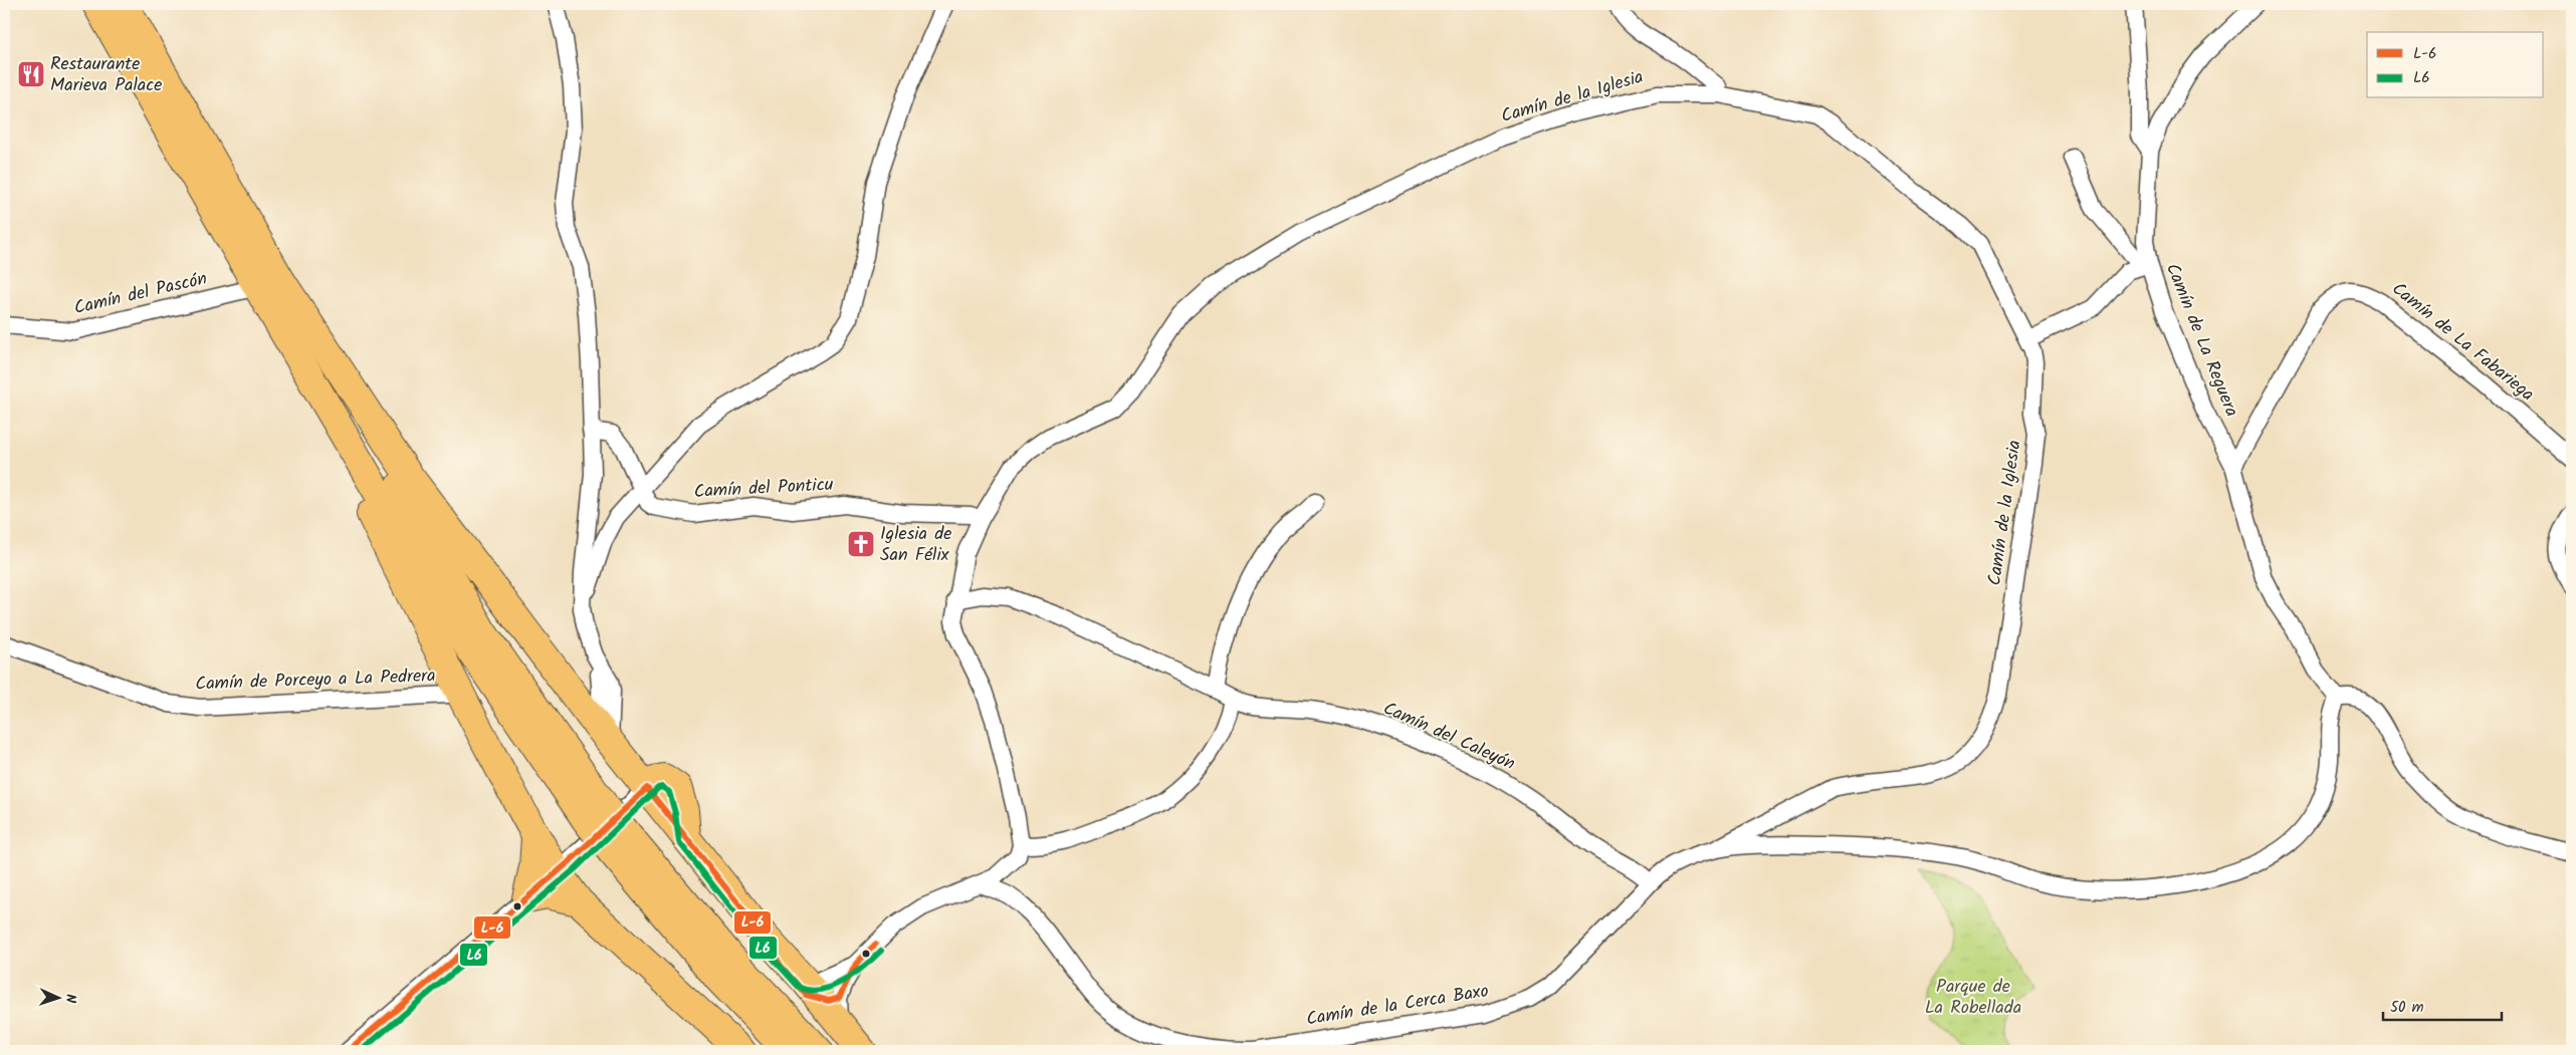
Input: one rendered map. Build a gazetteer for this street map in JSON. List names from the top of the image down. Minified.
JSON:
{"streets":{"street":["Camín de la Iglesia","Camín del Pascón","Camín de La Reguera","Camín de La Fabariega","Camín del Ponticu","Camín de Porceyo a La Pedrera","Camín del Caleyón","Camín de la Cerca Baxo"]},"crossings":[["Camín de la Iglesia","Camín del Ponticu"],["Camín de la Iglesia","Camín del Caleyón"],["Camín de la Iglesia","Camín de la Cerca Baxo"],["Camín de La Reguera","Camín de La Fabariega"],["Camín de La Reguera","Camín de la Cerca Baxo"],["Camín del Caleyón","Camín de la Cerca Baxo"]],"parks":["Parque de La Robellada"],"places":{"restaurant":["Restaurante Marieva Palace"],"church":["Iglesia de San Félix"]},"lines":["transit line L6","transit line L-6"],"legend":["L-6","L6"],"scale_bar":"50 m","north":"right"}
